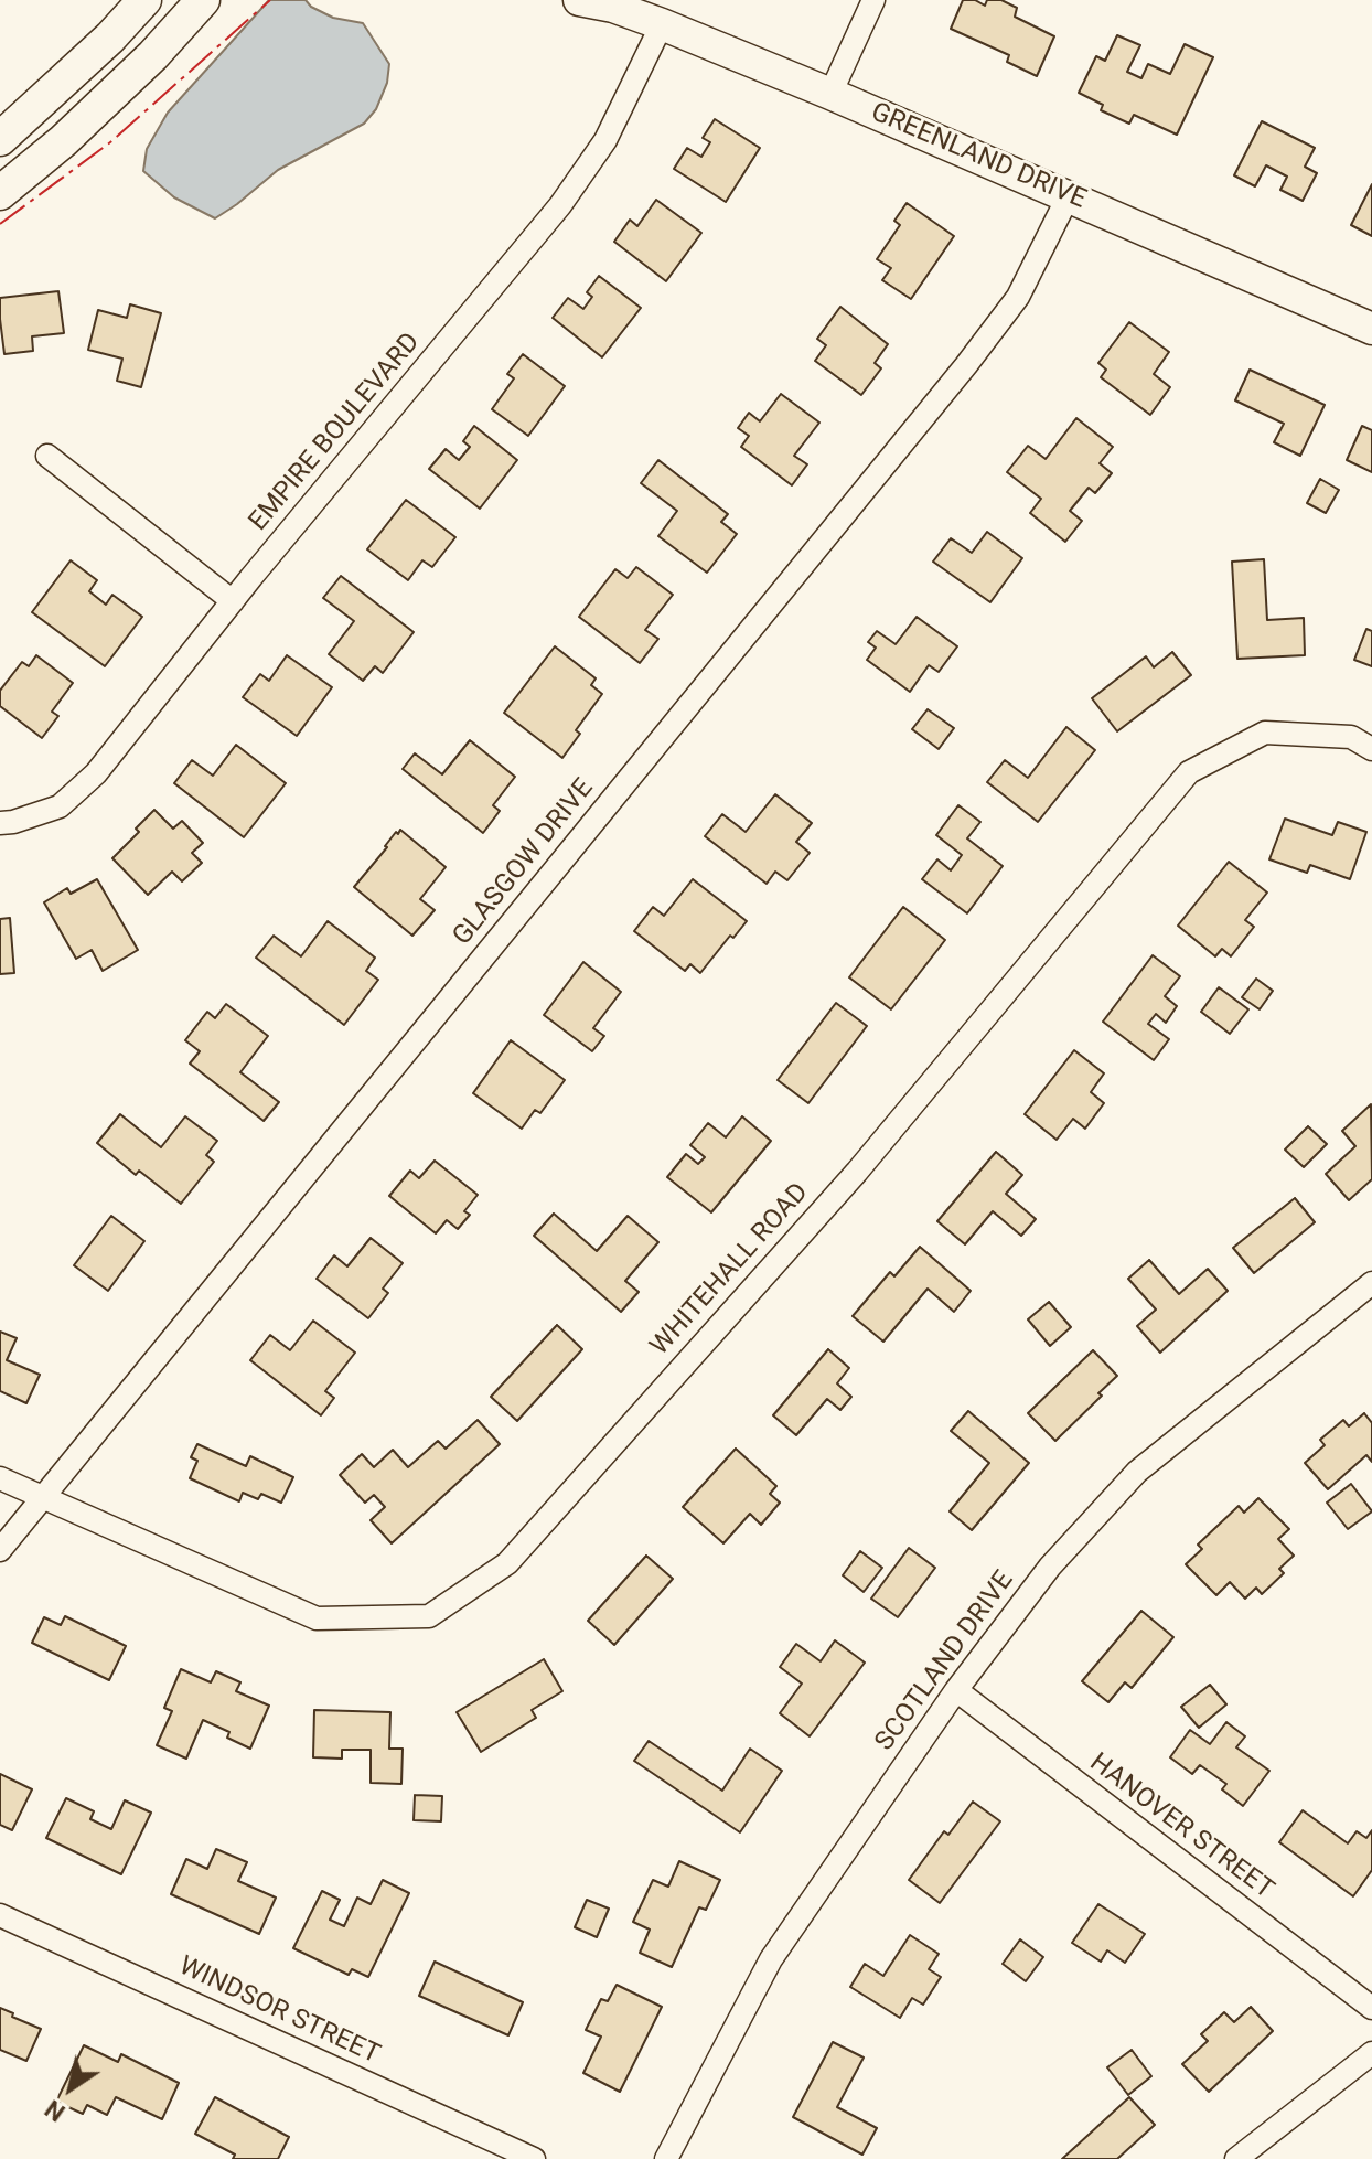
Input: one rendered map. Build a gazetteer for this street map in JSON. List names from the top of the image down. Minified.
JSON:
{"streets":{"street":["GREENLAND DRIVE","EMPIRE BOULEVARD","GLASGOW DRIVE","WHITEHALL ROAD","SCOTLAND DRIVE","HANOVER STREET","WINDSOR STREET"]},"crossings":[["GREENLAND DRIVE","EMPIRE BOULEVARD"],["GREENLAND DRIVE","GLASGOW DRIVE"],["GLASGOW DRIVE","WHITEHALL ROAD"],["SCOTLAND DRIVE","HANOVER STREET"]],"north":"bottom left"}
